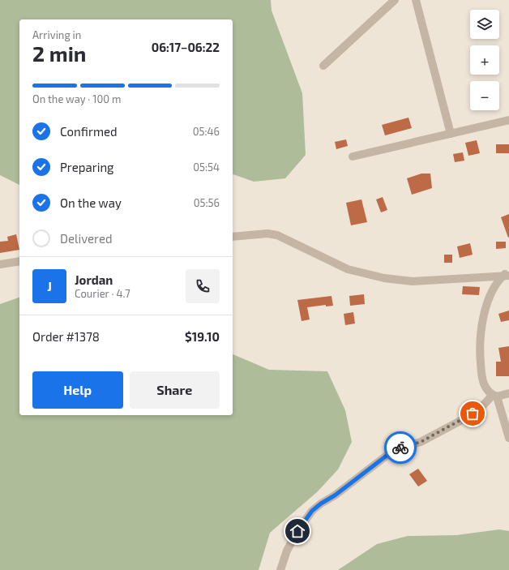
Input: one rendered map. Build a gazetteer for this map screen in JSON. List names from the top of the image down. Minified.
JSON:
{"page":{"map_buttons":["+","−"],"heading":["2 min","Arriving in","06:17–06:22"],"panel":["Jordan","Courier · 4.7","Order #1378","$19.10"],"bar":"On the way · 100 m","list":[["Confirmed","05:46"],["Preparing","05:54"],["On the way","05:56"],"Delivered"],"round":"J","buttons":["Help","Share"]}}
